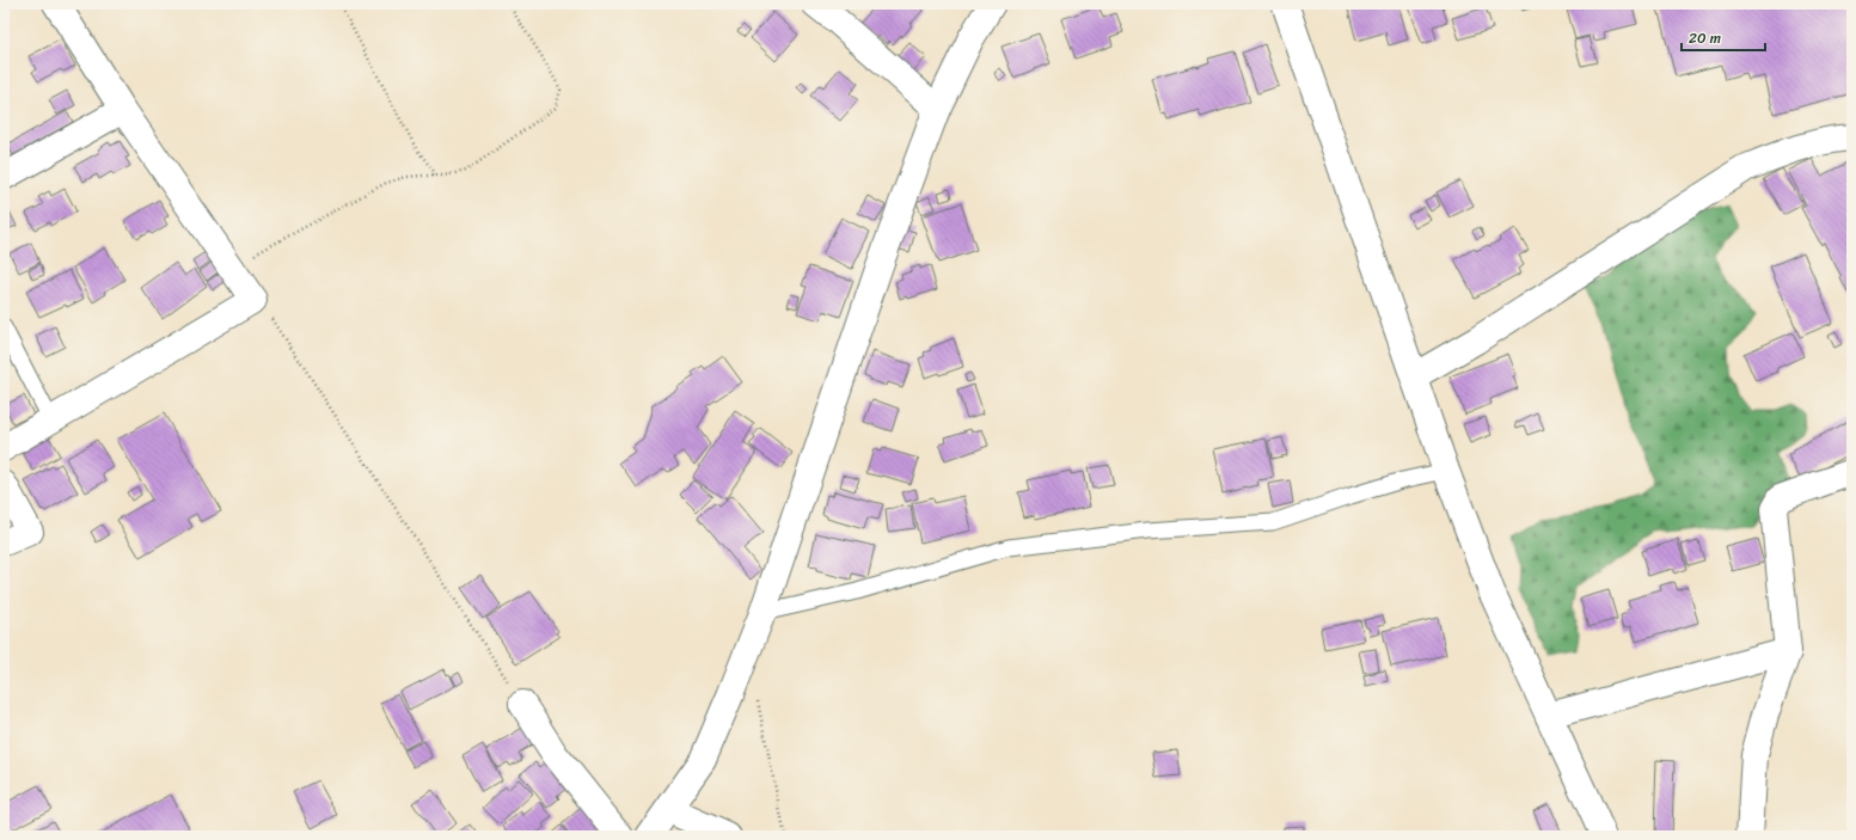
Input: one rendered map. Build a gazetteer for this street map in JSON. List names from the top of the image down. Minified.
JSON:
{"scale_bar":"20 m"}
